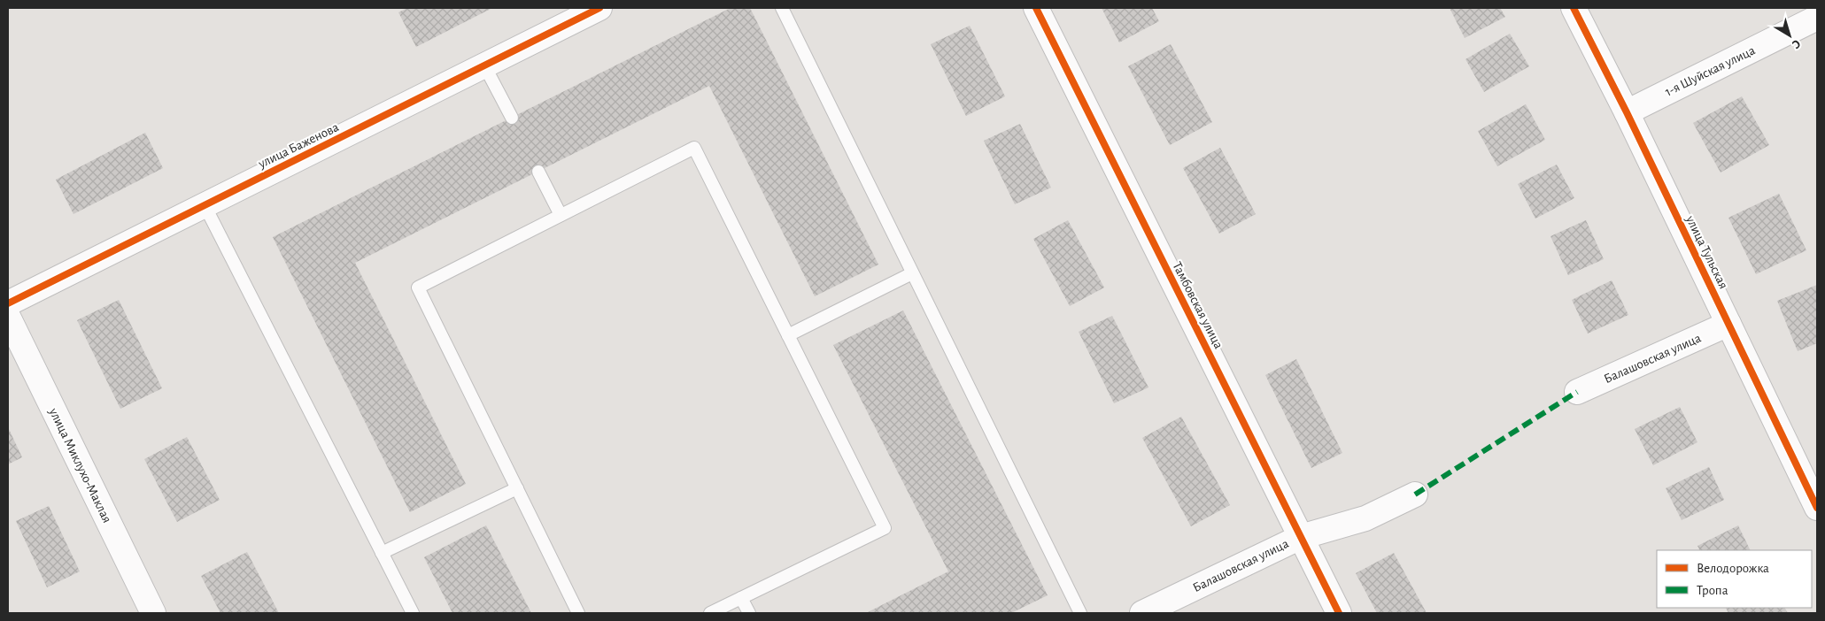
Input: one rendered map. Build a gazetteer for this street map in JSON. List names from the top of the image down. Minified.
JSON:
{"streets":{"street":["1-я Шуйская улица","улица Баженова","улица Тульская","Тамбовская улица","Балашовская улица","улица Миклухо-Маклая"]},"crossings":[["1-я Шуйская улица","улица Тульская"],["улица Тульская","Балашовская улица"],["Тамбовская улица","Балашовская улица"]],"legend":["Велодорожка","Тропа"],"north":"bottom right"}
